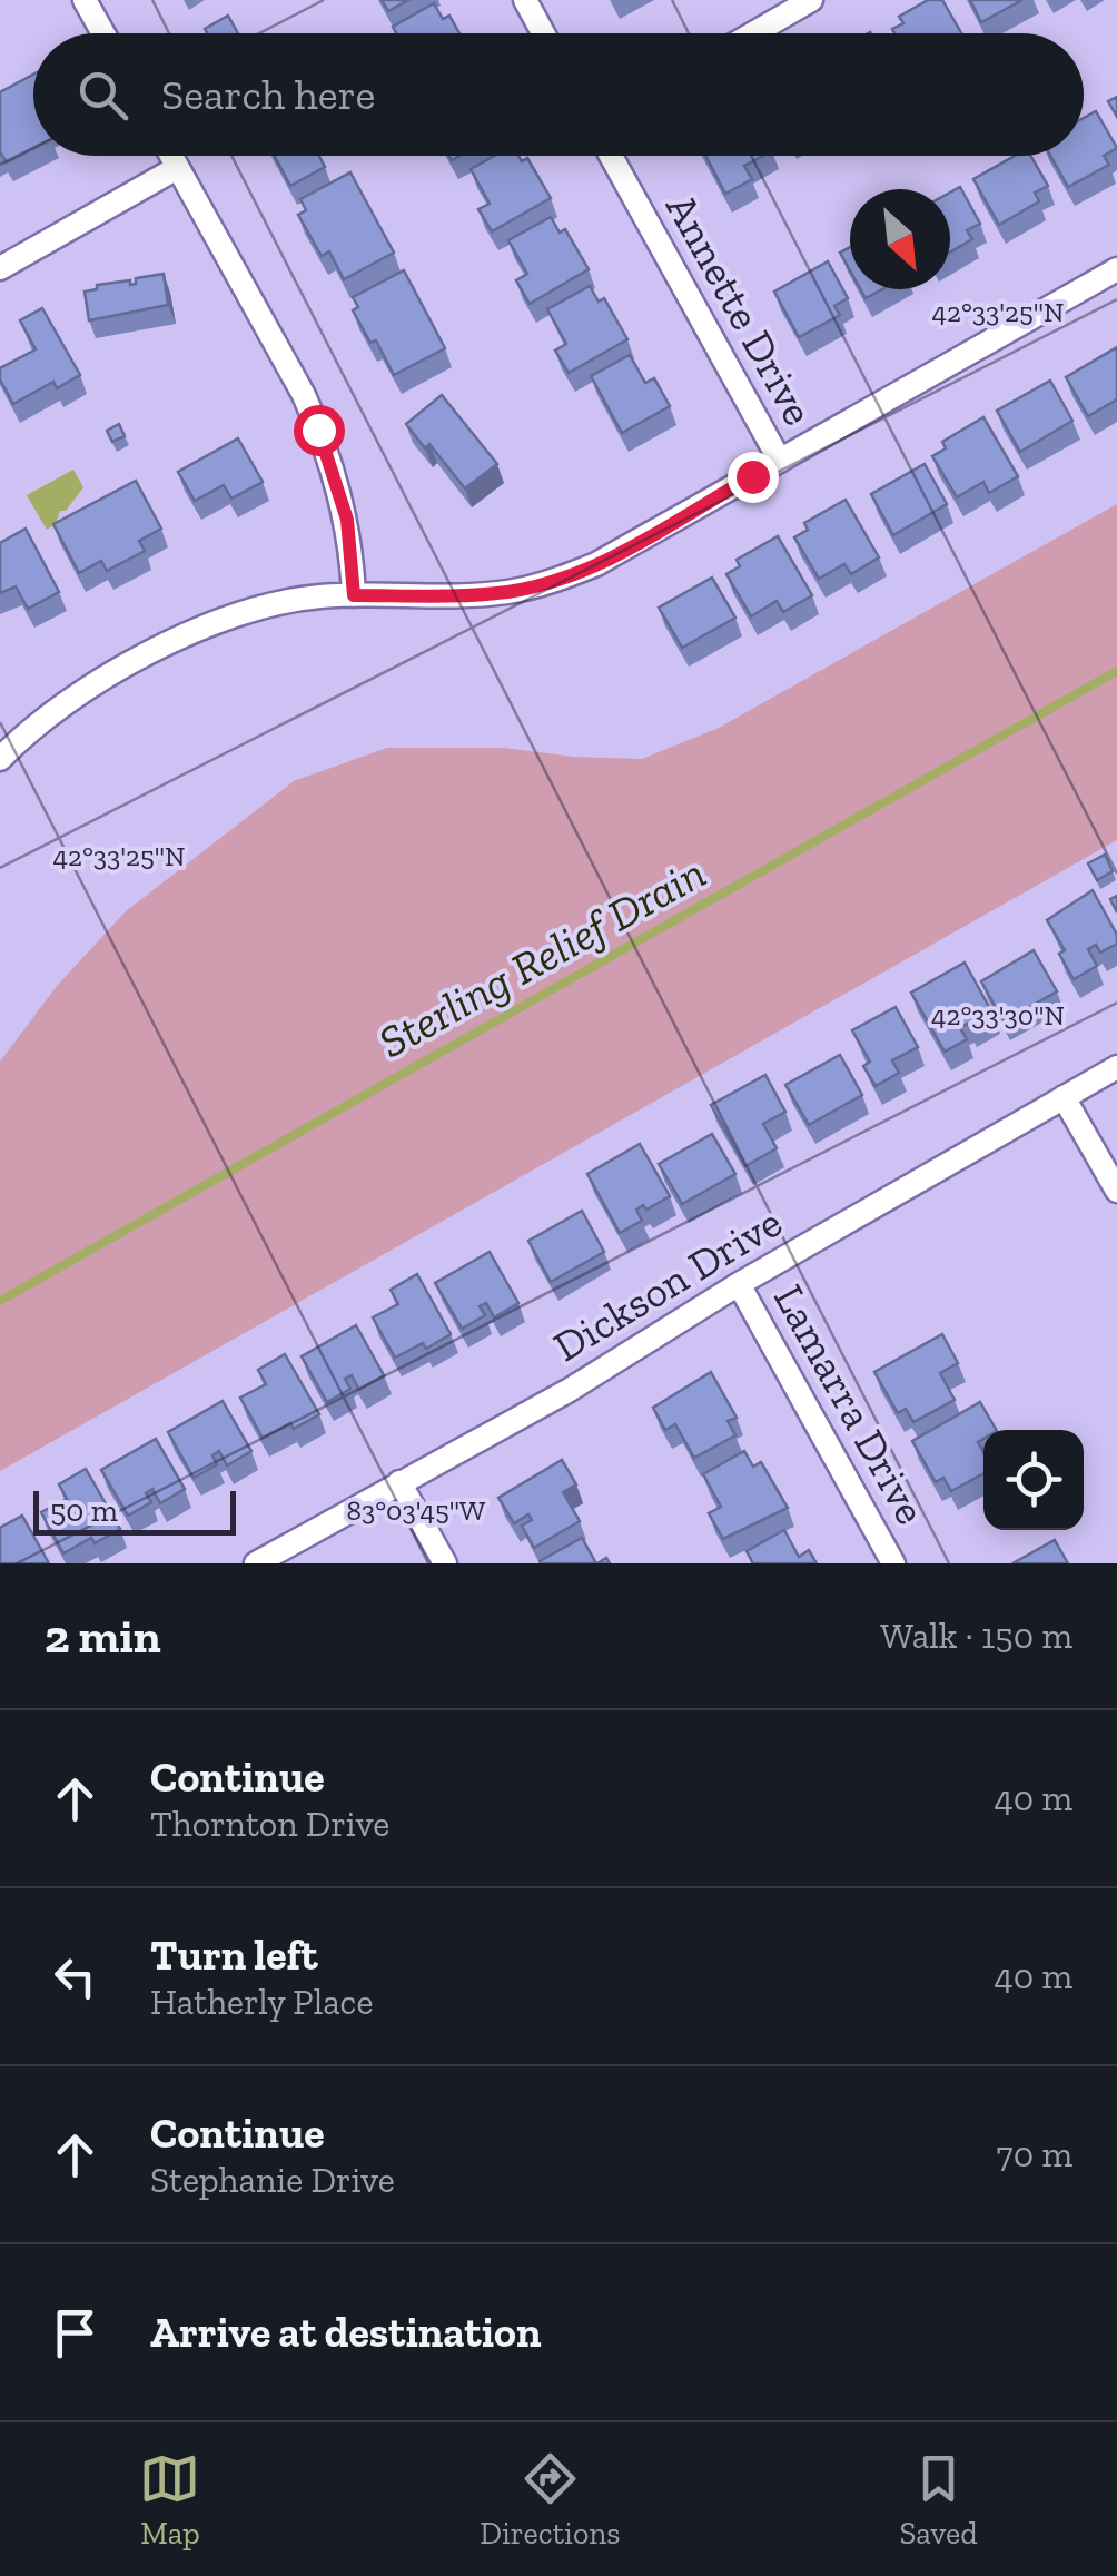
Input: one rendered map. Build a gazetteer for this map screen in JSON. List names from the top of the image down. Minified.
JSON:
{"streets":{"street":["Annette Drive","Dickson Drive","Lamarra Drive"]},"crossings":[["Dickson Drive","Lamarra Drive"]],"water":["Sterling Relief Drain"],"scale_bar":"50 m","north":"bottom right","page":{"search":"Search here","scale":"50 m","heading":["2 min","Walk · 150 m"],"list":[["Continue","Thornton Drive","40 m"],["Turn left","Hatherly Place","40 m"],["Continue","Stephanie Drive","70 m"],"Arrive at destination"],"nav":["Map","Directions","Saved"]},"coordinates":["42°33'25\"N","42°33'30\"N","83°03'45\"W"]}
